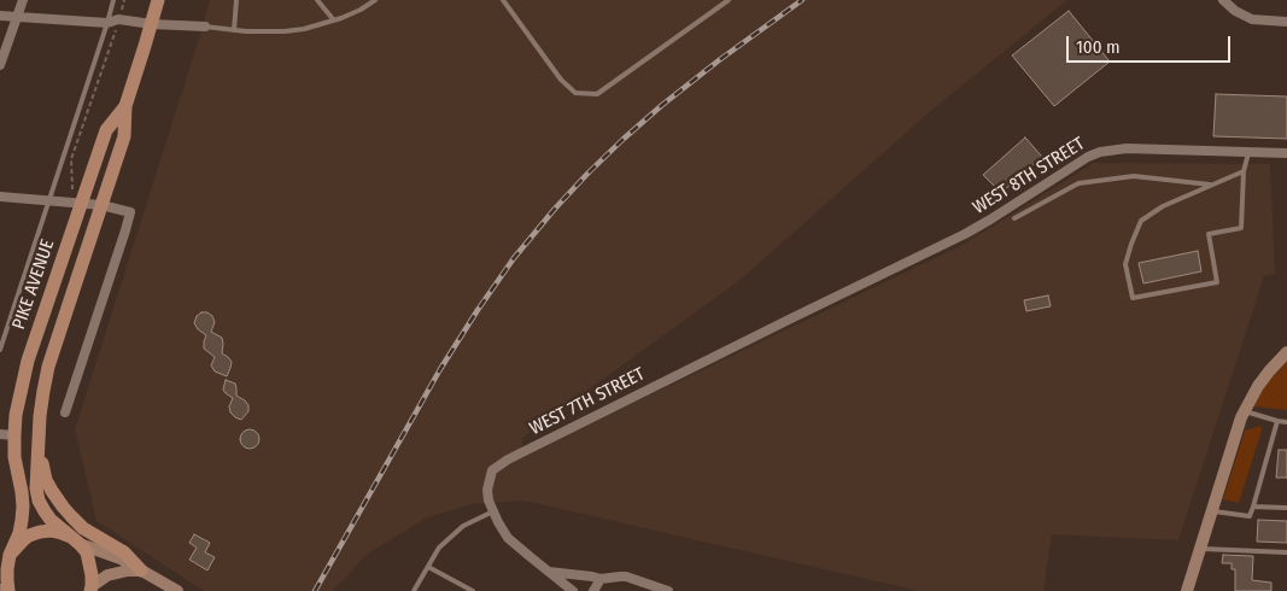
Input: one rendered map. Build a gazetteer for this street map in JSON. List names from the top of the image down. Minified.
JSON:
{"streets":{"main road":["PIKE AVENUE"],"street":["WEST 8TH STREET","WEST 7TH STREET"]},"crossings":[["WEST 8TH STREET","WEST 7TH STREET"]],"scale_bar":"100 m"}
